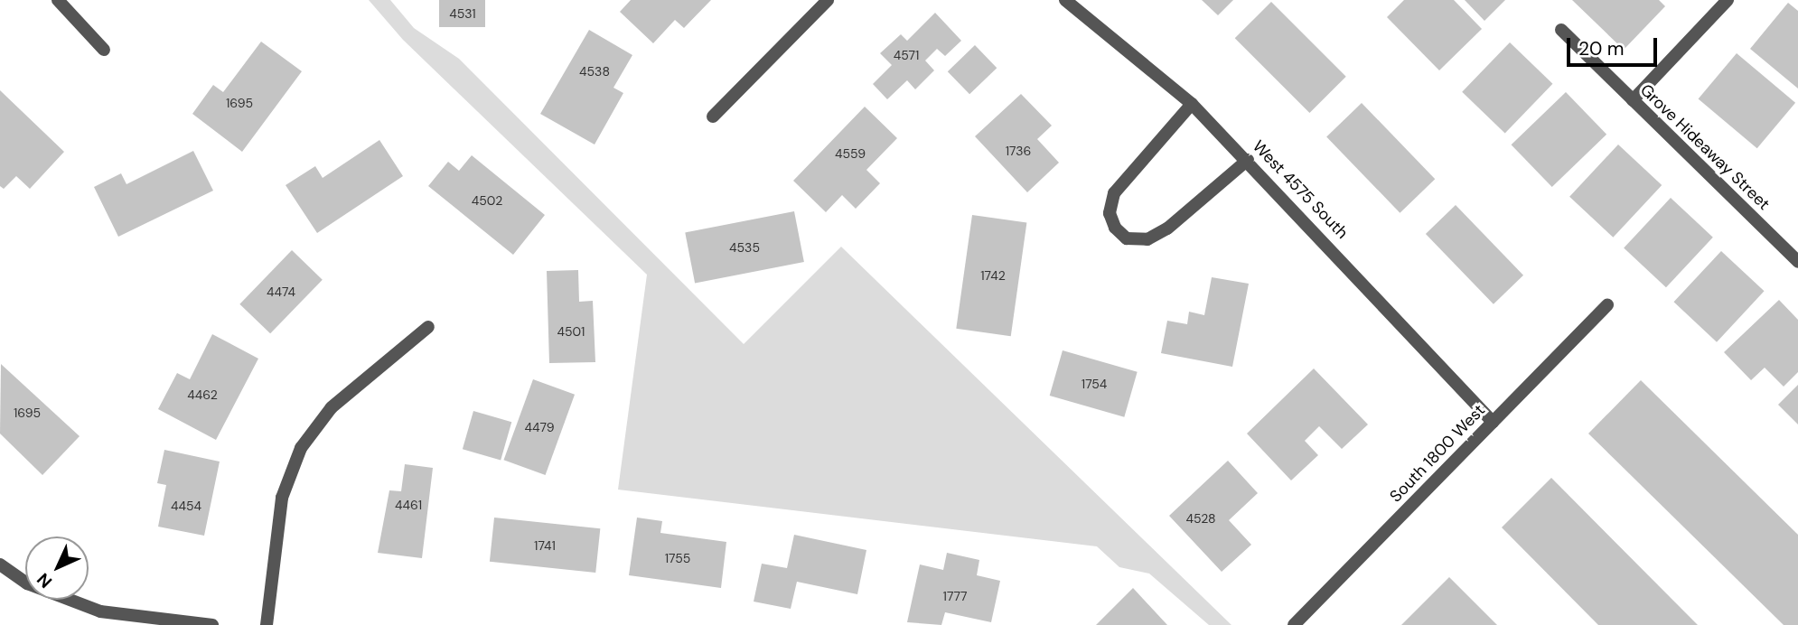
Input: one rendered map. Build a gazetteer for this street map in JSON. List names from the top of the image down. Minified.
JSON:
{"streets":{"street":["Grove Hideaway Street","West 4575 South","South 1800 West"]},"crossings":[["West 4575 South","South 1800 West"]],"house_numbers":["4531","4571","4538","1695","1736","4559","4502","4535","1742","4474","4501","1754","4462","1695","4479","4461","4454","4528","1741","1755","1777"],"scale_bar":"20 m","north":"bottom left"}
